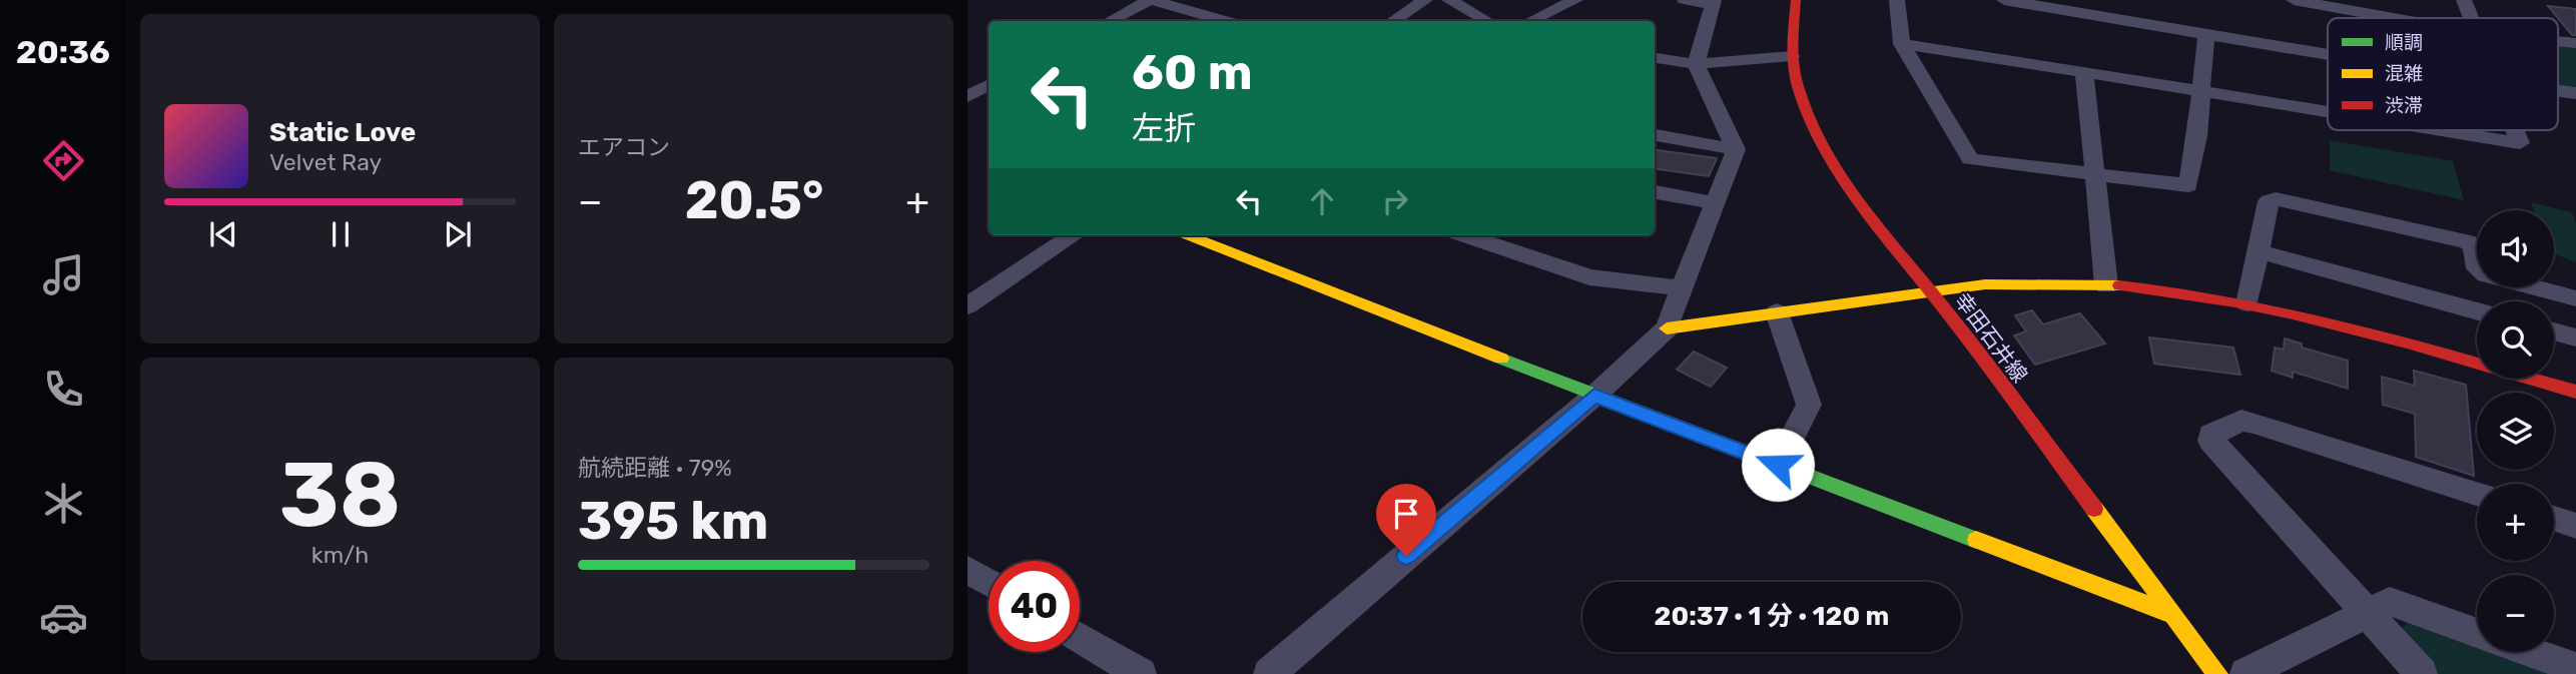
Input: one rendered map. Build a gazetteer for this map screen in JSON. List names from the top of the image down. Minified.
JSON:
{"streets":{"street":["幸田石井線"]},"legend":["順調","混雑","渋滞"],"page":{"tabs":"20:36","tile":["エアコン",["38","km/h"],["航続距離 · 79%","395 km"]],"turn":["60 m","左折"],"song":["Static Love","Velvet Ray"],"heat":["−","20.5°","+"],"map_buttons":["+","−"],"limit":"40","trip":"20:37 · 1 分 · 120 m"}}
